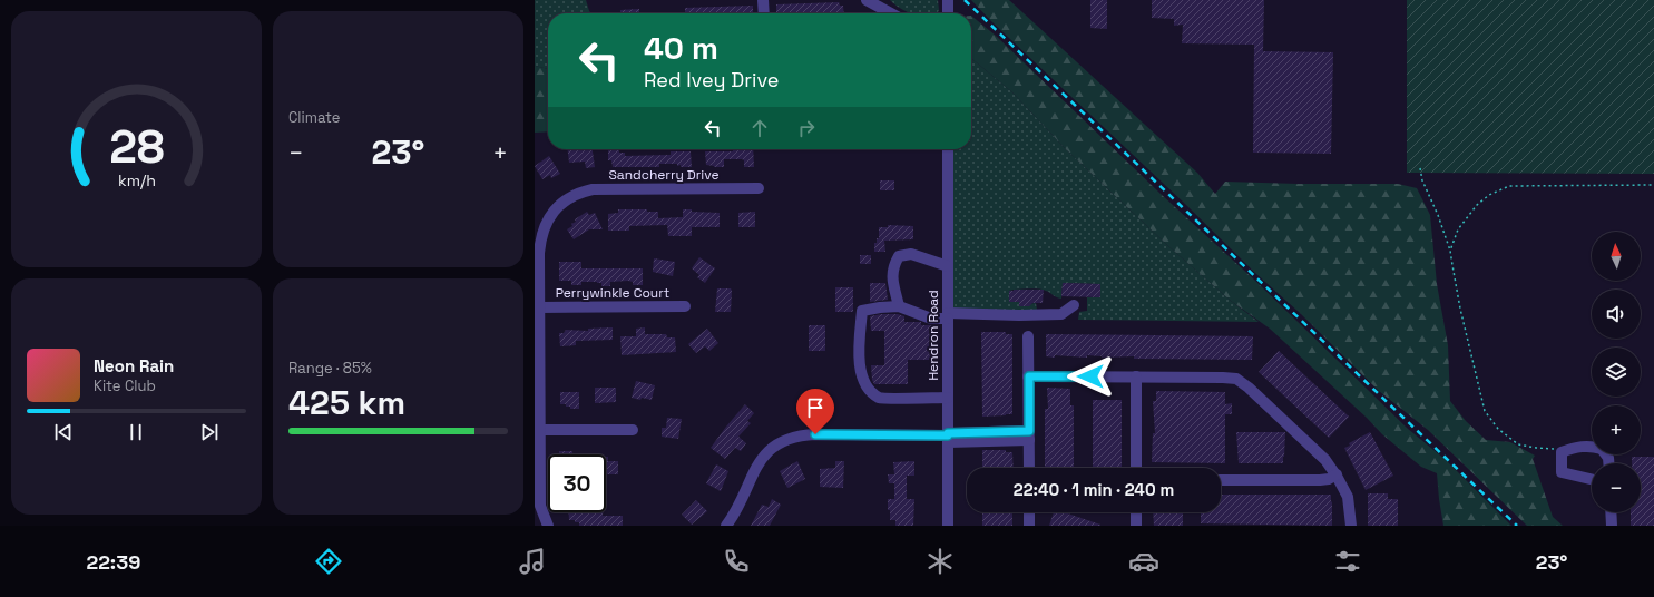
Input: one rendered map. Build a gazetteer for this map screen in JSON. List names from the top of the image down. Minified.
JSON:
{"streets":{"street":["Sandcherry Drive","Perrywinkle Court","Hendron Road"]},"crossings":[["Sandcherry Drive","Perrywinkle Court"]],"north":"top","page":{"tile":["Climate",["Range · 85%","425 km"]],"turn":["40 m","Red Ivey Drive"],"heat":["−","23°","+"],"map_buttons":["+","−"],"song":["Neon Rain","Kite Club"],"limit":"30","trip":"22:40 · 1 min · 240 m","tabs":["22:39","23°"],"gauge":["28","km/h"]}}
